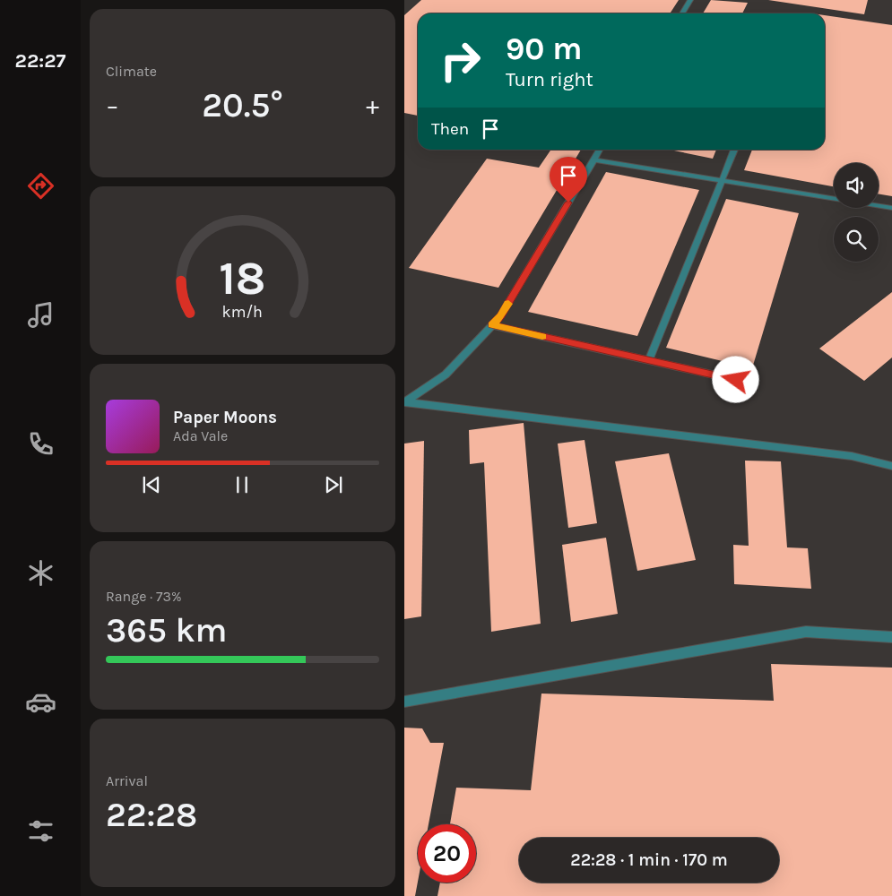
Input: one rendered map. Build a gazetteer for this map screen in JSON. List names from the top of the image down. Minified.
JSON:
{"page":{"tabs":"22:27","tile":["Climate",["Range · 73%","365 km"],["Arrival","22:28"]],"turn":["90 m","Turn right"],"heat":["−","20.5°","+"],"then":"Then","song":["Paper Moons","Ada Vale"],"limit":"20","trip":"22:28 · 1 min · 170 m","gauge":["18","km/h"]}}
